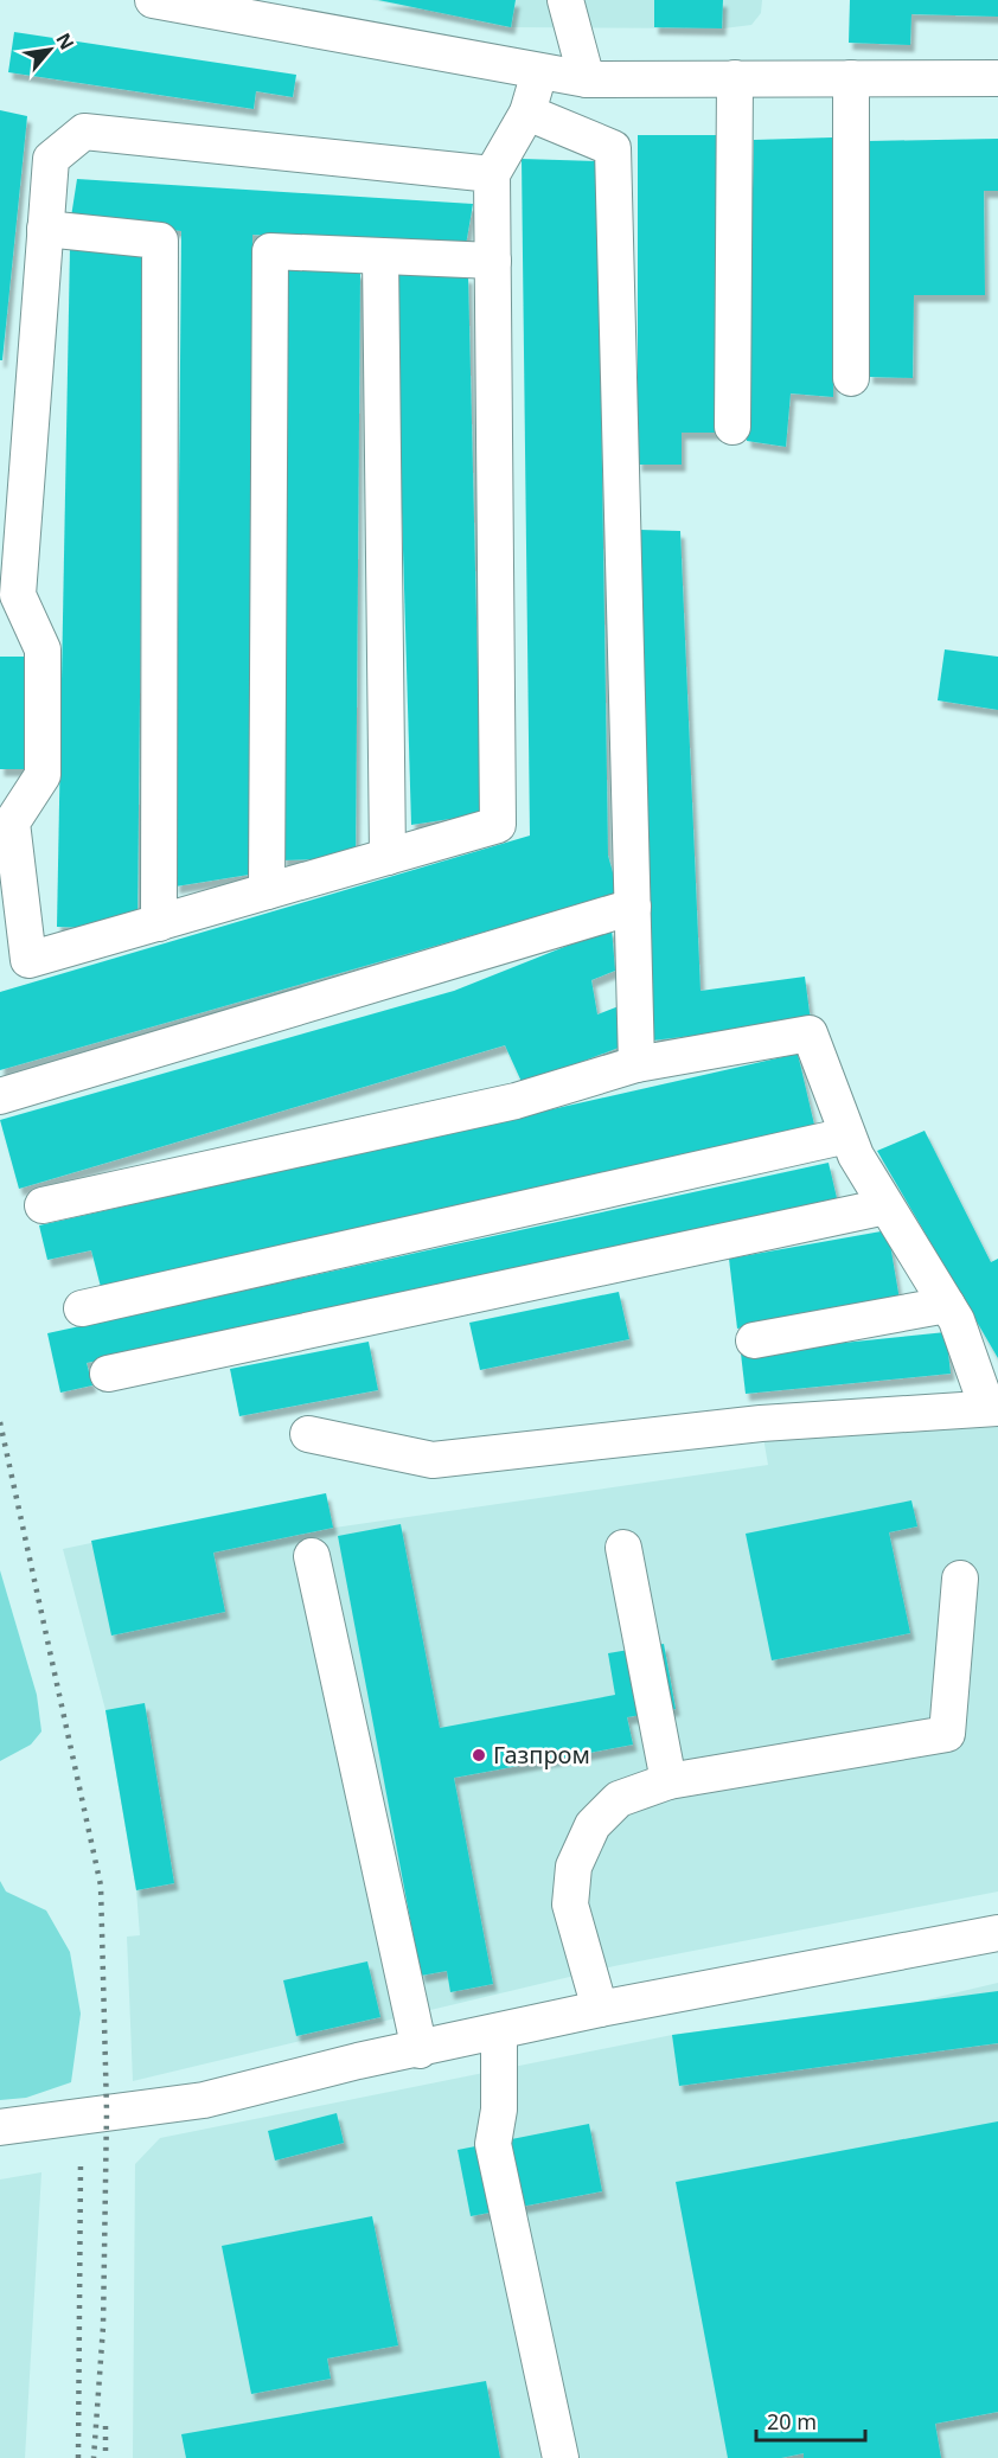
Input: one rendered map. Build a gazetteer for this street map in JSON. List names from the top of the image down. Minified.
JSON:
{"places":["Газпром"],"scale_bar":"20 m","north":"top right"}
